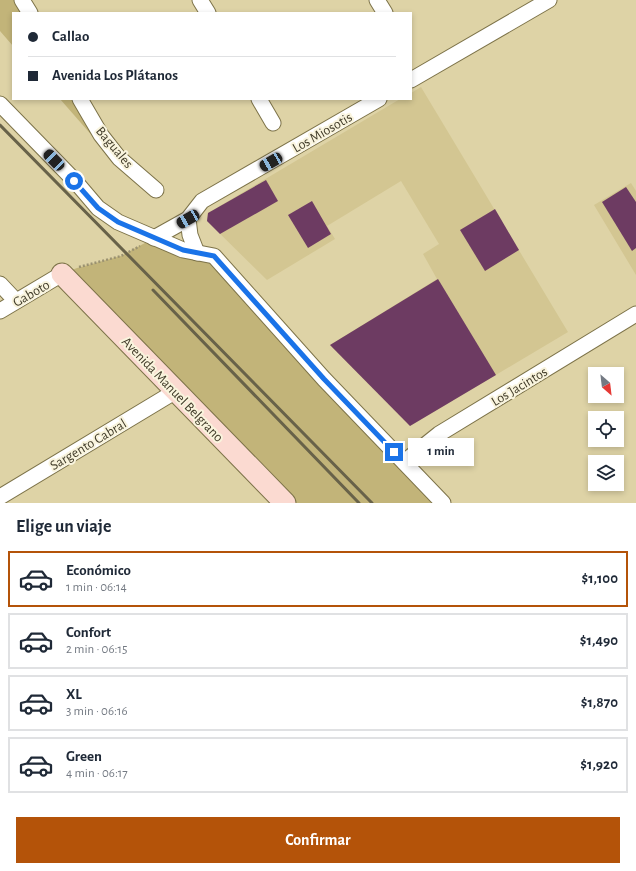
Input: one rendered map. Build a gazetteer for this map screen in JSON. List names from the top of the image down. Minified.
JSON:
{"streets":{"main road":["Avenida Manuel Belgrano"],"street":["Los Miosotis","Baguales","Gaboto","Los Jacintos","Sargento Cabral"]},"crossings":[["Gaboto","Avenida Manuel Belgrano"],["Avenida Manuel Belgrano","Sargento Cabral"]],"north":"bottom right","page":{"banner":["Callao","Avenida Los Plátanos"],"bubble":"1 min","heading":"Elige un viaje","list":[{"name":"Económico","note":"1 min · 06:14","value":"$1,100"},{"name":"Confort","note":"2 min · 06:15","value":"$1,490"},{"name":"XL","note":"3 min · 06:16","value":"$1,870"},{"name":"Green","note":"4 min · 06:17","value":"$1,920"}],"buttons":"Confirmar"}}
